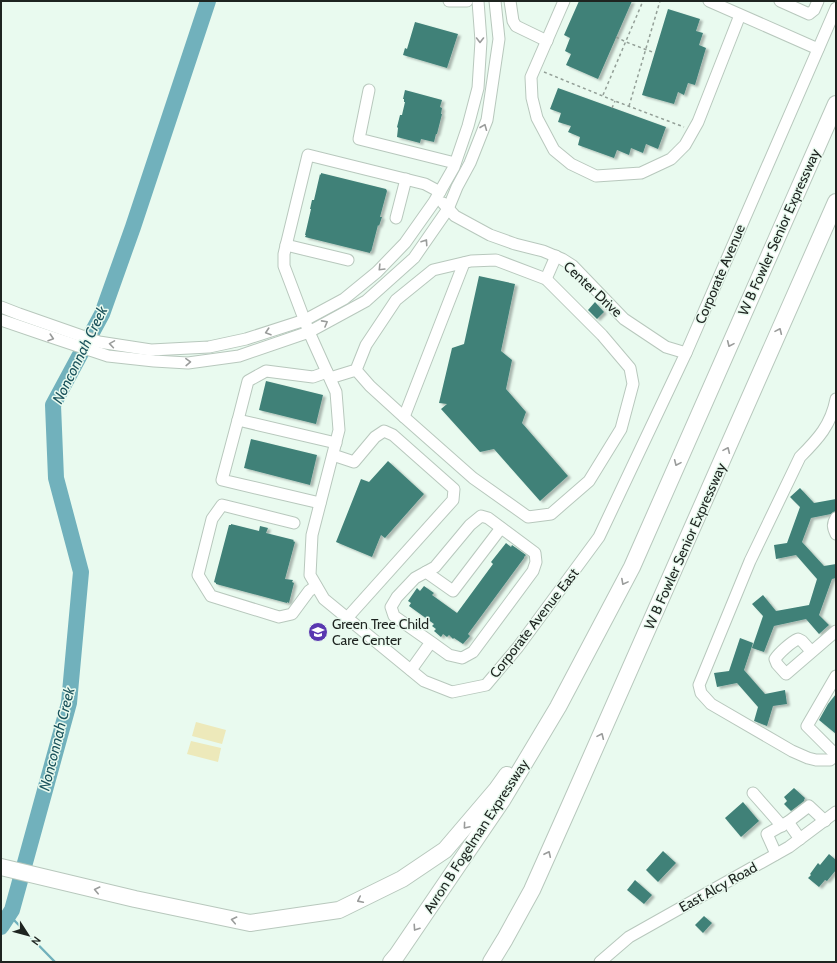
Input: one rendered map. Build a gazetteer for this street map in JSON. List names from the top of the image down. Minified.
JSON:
{"streets":{"highway":["W B Fowler Senior Expressway","Avron B Fogelman Expressway"],"street":["Corporate Avenue","Center Drive","Corporate Avenue East","East Alcy Road"]},"crossings":[["W B Fowler Senior Expressway","Avron B Fogelman Expressway"],["Corporate Avenue","Center Drive"],["Corporate Avenue","Corporate Avenue East"]],"water":["Nonconnah Creek"],"places":{"school or university":["Green Tree Child Care Center"]},"north":"bottom right"}
